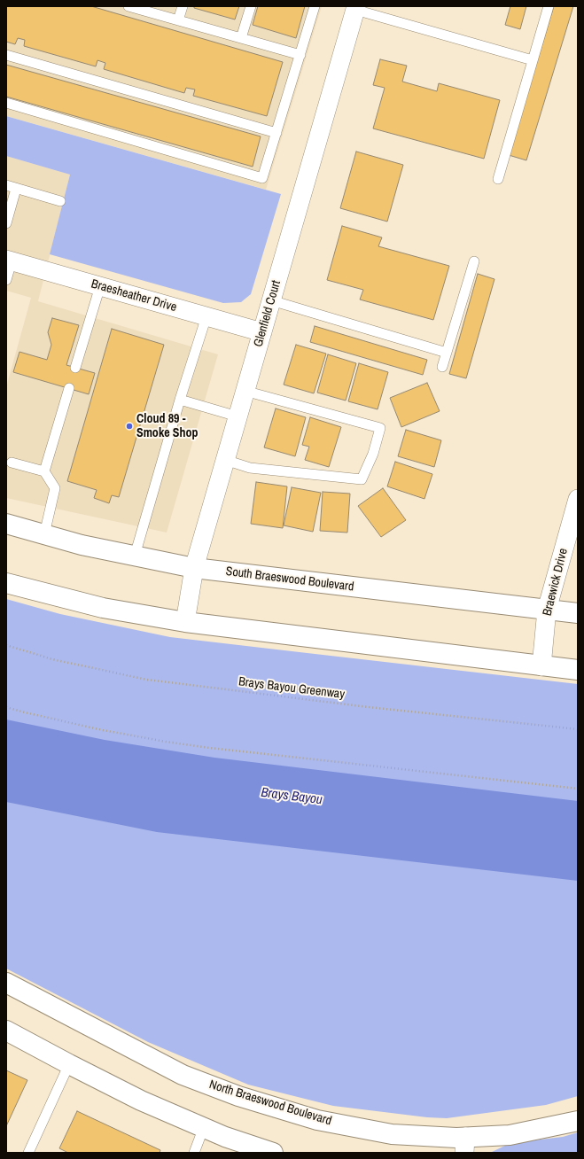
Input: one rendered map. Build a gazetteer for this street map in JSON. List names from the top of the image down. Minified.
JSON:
{"streets":{"main road":["South Braeswood Boulevard","North Braeswood Boulevard"],"street":["Braesheather Drive","Glenfield Court","Braewick Drive"],"path":["Brays Bayou Greenway"]},"crossings":[["Braesheather Drive","Glenfield Court"],["Glenfield Court","South Braeswood Boulevard"],["South Braeswood Boulevard","Braewick Drive"]],"water":["Brays Bayou"],"places":["Cloud 89 - Smoke Shop"]}
